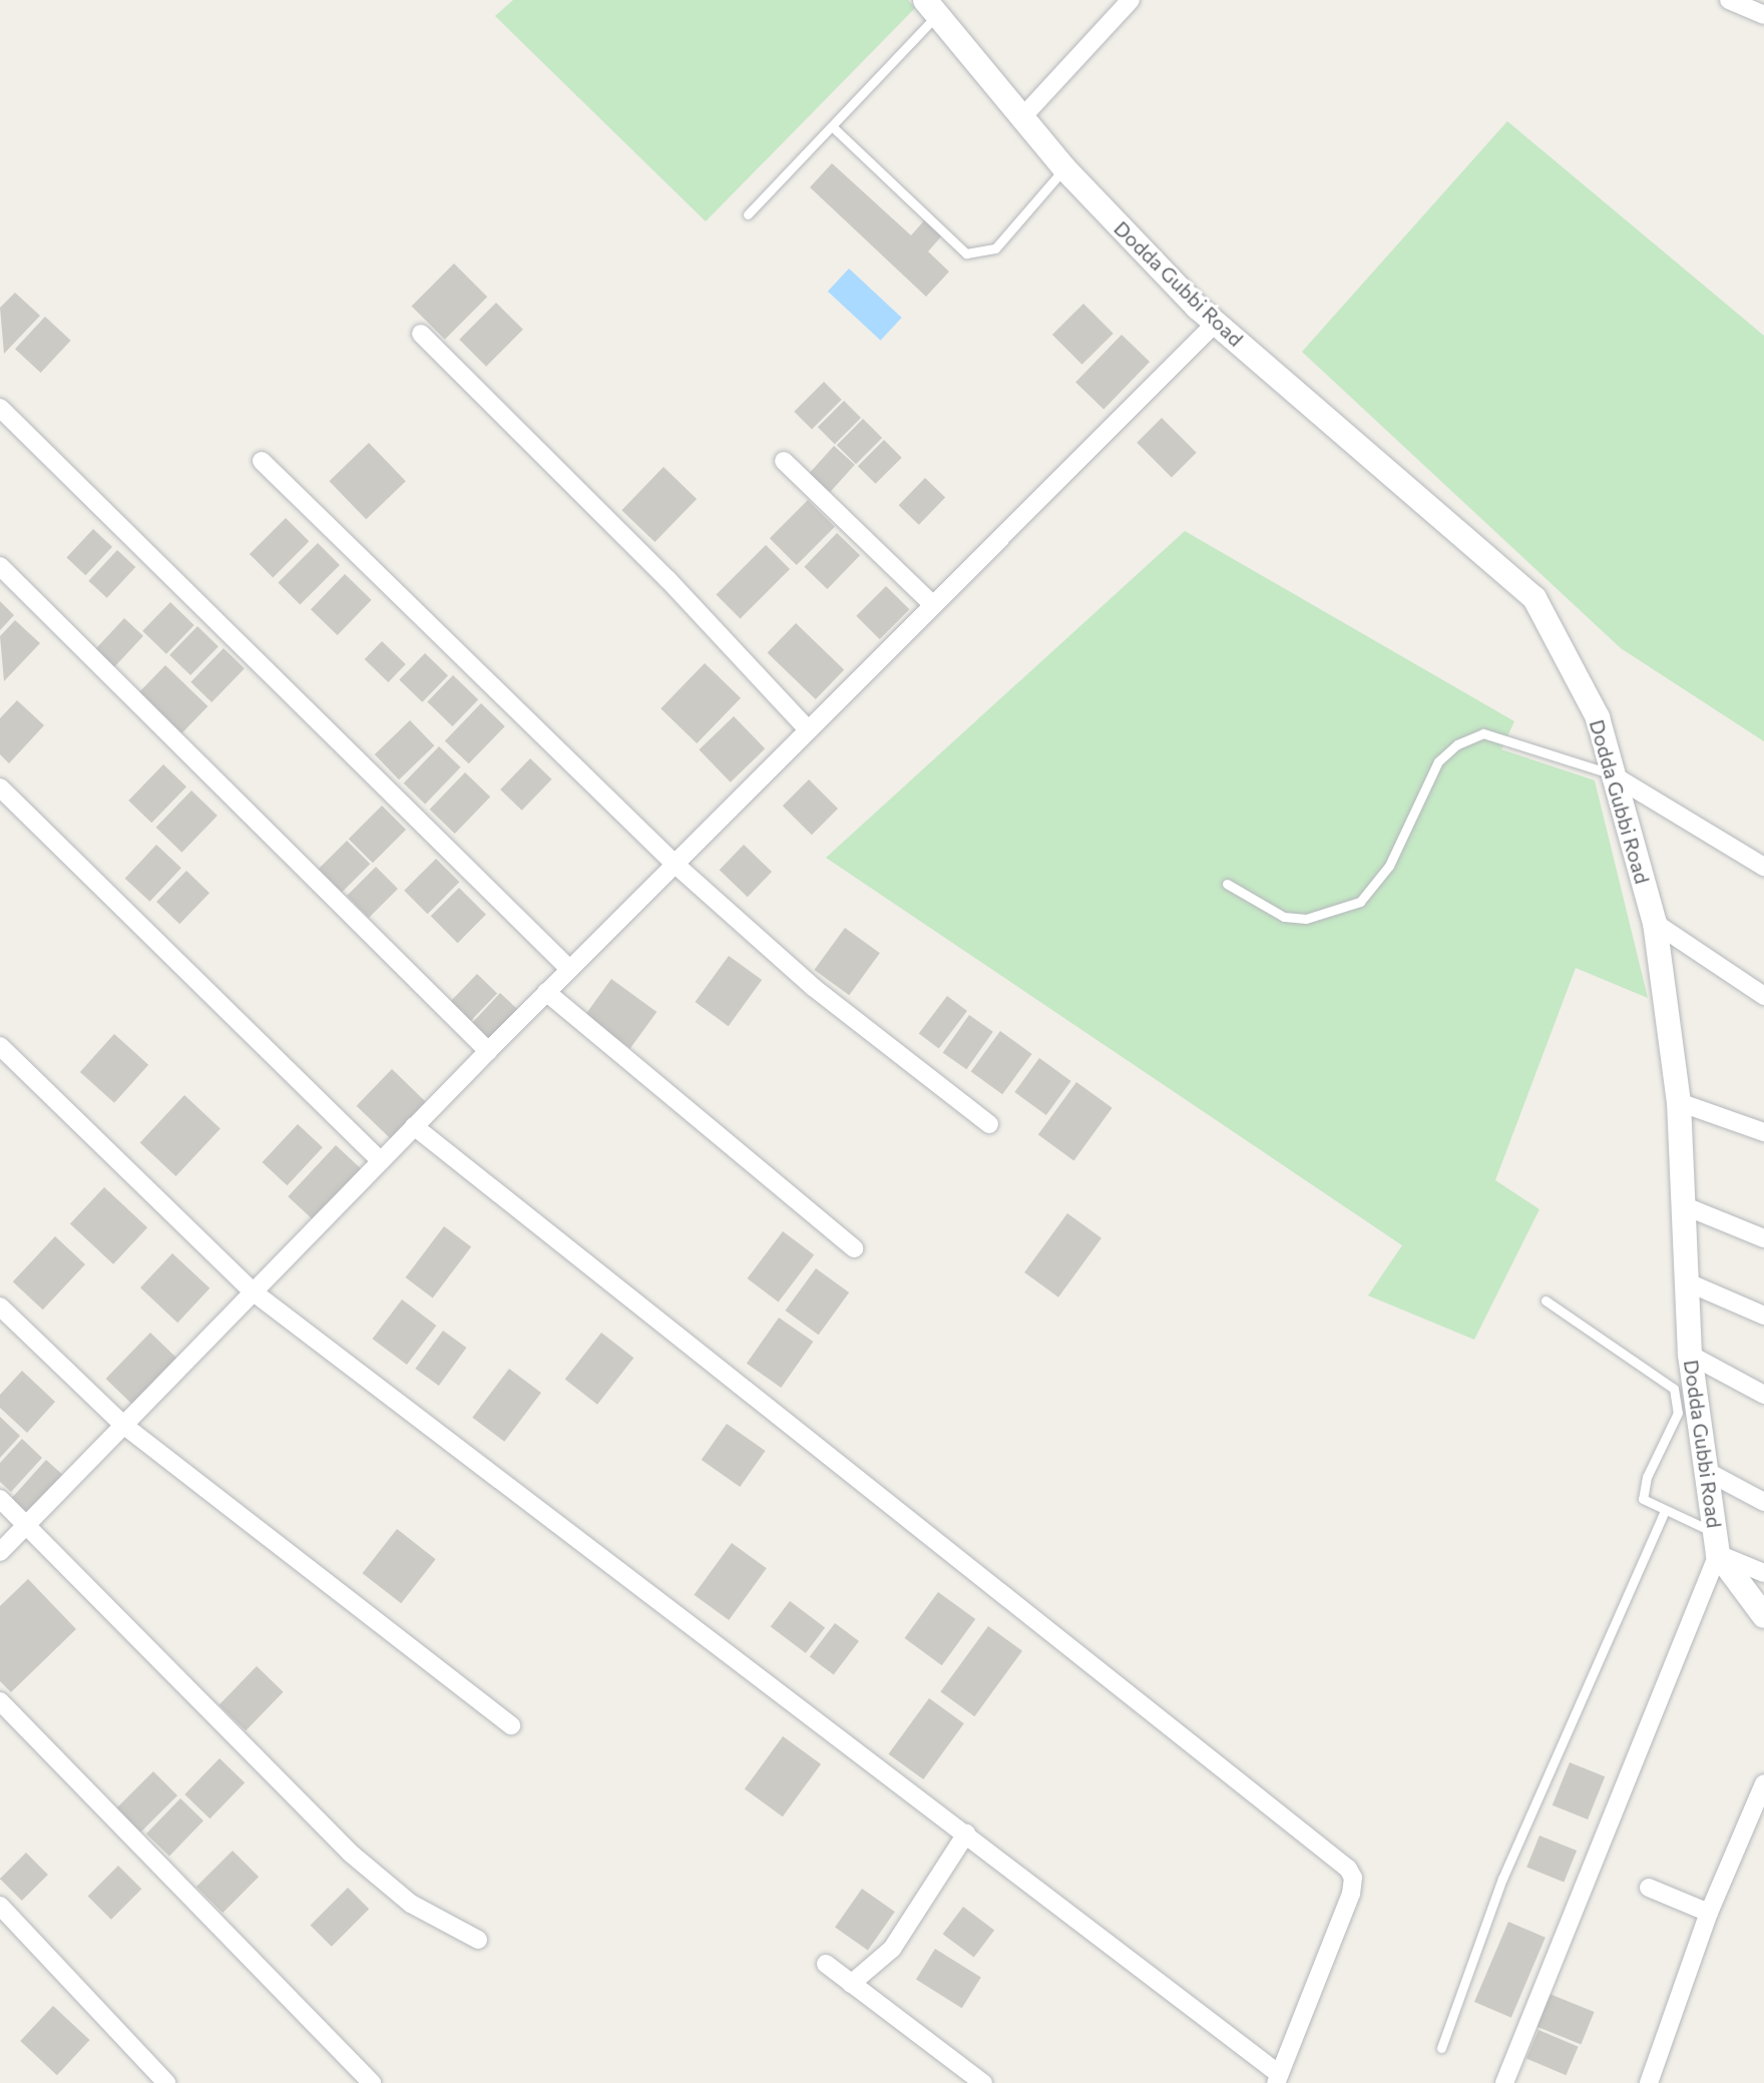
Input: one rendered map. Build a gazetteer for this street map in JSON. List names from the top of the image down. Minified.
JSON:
{"streets":{"main road":["Dodda Gubbi Road"]}}
